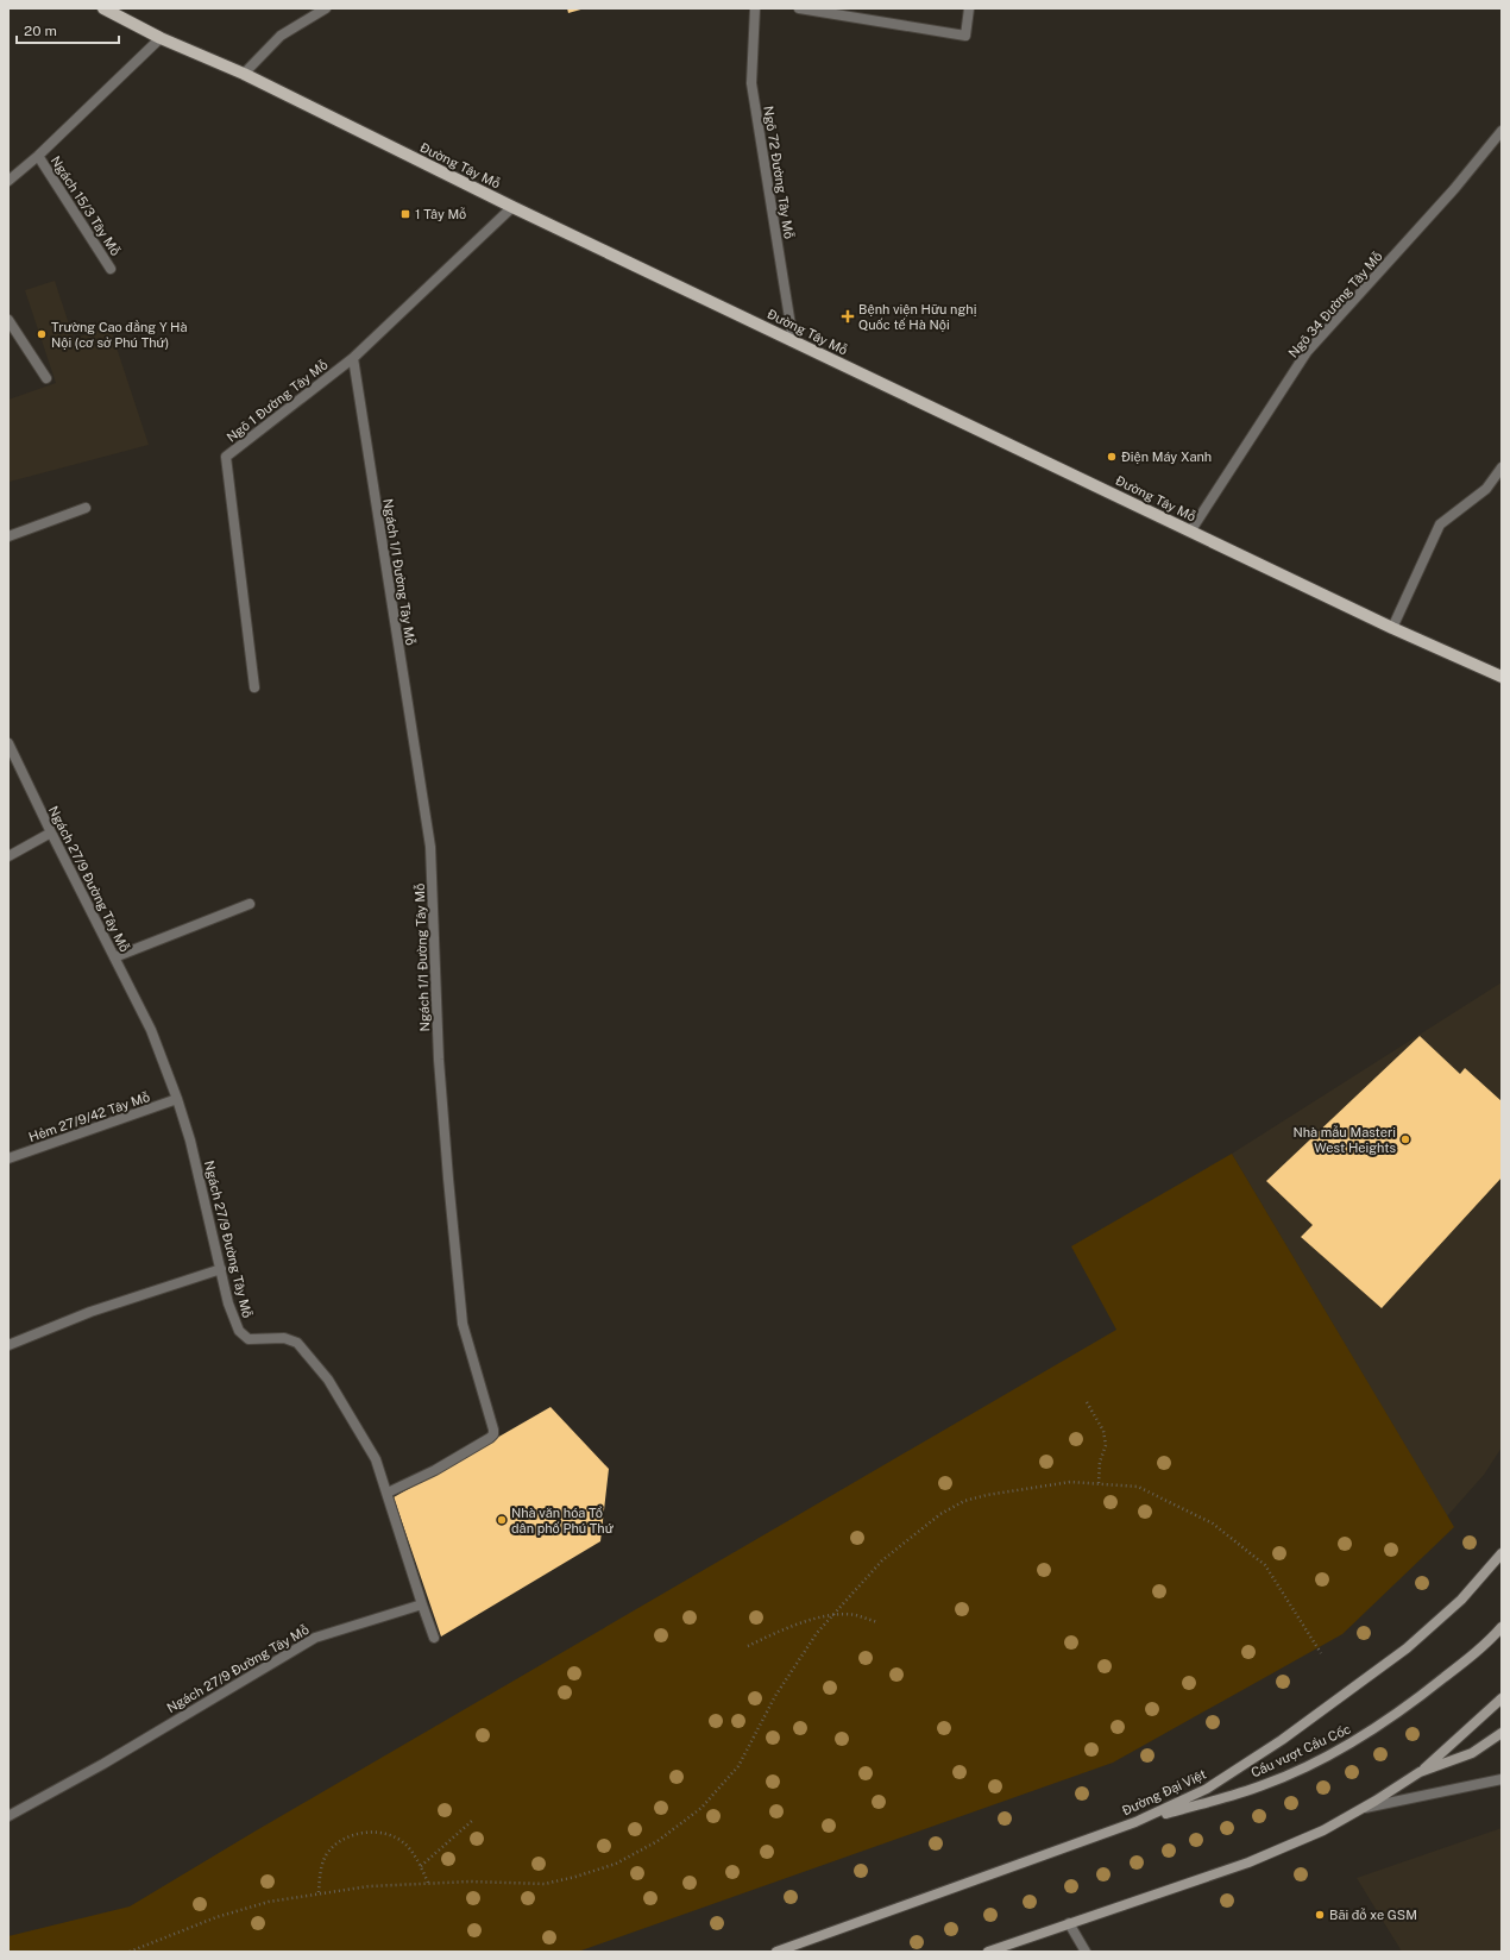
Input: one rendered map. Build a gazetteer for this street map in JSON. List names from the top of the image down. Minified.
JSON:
{"streets":{"main road":["Đường Tây Mỗ"],"street":["Ngõ 72 Đường Tây Mỗ","Ngách 15/3 Tây Mỗ","Ngõ 34 Đường Tây Mỗ","Ngõ 1 Đường Tây Mỗ","Ngách 1/1 Đường Tây Mỗ","Ngách 27/9 Đường Tây Mỗ","Hẻm 27/9/42 Tây Mỗ","Cầu vượt Cầu Cốc","Đường Đại Việt"]},"crossings":[["Đường Tây Mỗ","Ngõ 72 Đường Tây Mỗ"],["Đường Tây Mỗ","Ngõ 34 Đường Tây Mỗ"],["Đường Tây Mỗ","Ngõ 1 Đường Tây Mỗ"],["Ngõ 1 Đường Tây Mỗ","Ngách 1/1 Đường Tây Mỗ"],["Ngách 1/1 Đường Tây Mỗ","Ngách 27/9 Đường Tây Mỗ"],["Ngách 27/9 Đường Tây Mỗ","Hẻm 27/9/42 Tây Mỗ"],["Cầu vượt Cầu Cốc","Đường Đại Việt"]],"places":{"transit":["1 Tây Mỗ"],"health":["Bệnh viện Hữu nghị Quốc tế Hà Nội"],"other":["Trường Cao đẳng Y Hà Nội (cơ sở Phú Thứ)","Điện Máy Xanh","Nhà mẫu Masteri West Heights","Nhà văn hóa Tổ dân phố Phú Thứ","Bãi đỗ xe GSM"]},"scale_bar":"20 m"}
